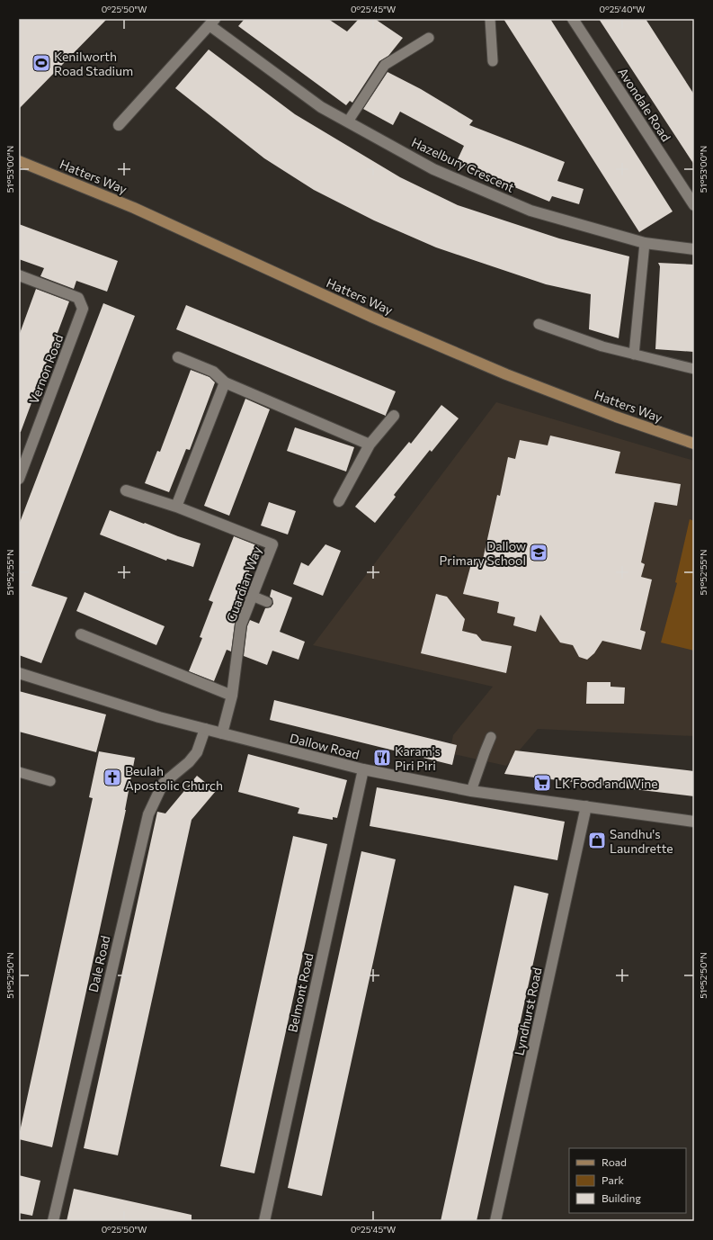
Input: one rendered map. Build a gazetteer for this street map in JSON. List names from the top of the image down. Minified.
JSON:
{"streets":{"main road":["Hatters Way"],"street":["Avondale Road","Hazelbury Crescent","Vernon Road","Guardian Way","Dallow Road","Dale Road","Belmont Road","Lyndhurst Road"]},"crossings":[["Guardian Way","Dallow Road"],["Dallow Road","Dale Road"],["Dallow Road","Belmont Road"],["Dallow Road","Lyndhurst Road"]],"places":{"sports":["Kenilworth Road Stadium"],"school or university":["Dallow Primary School"],"restaurant":["Karam's Piri Piri"],"church":["Beulah Apostolic Church"],"supermarket":["LK Food and Wine"],"shop":["Sandhu's Laundrette"]},"legend":["Road","Park","Building"],"coordinates":["0°25'50\"W","0°25'45\"W","0°25'40\"W","51°53'00\"N","51°52'55\"N","51°52'50\"N"]}
